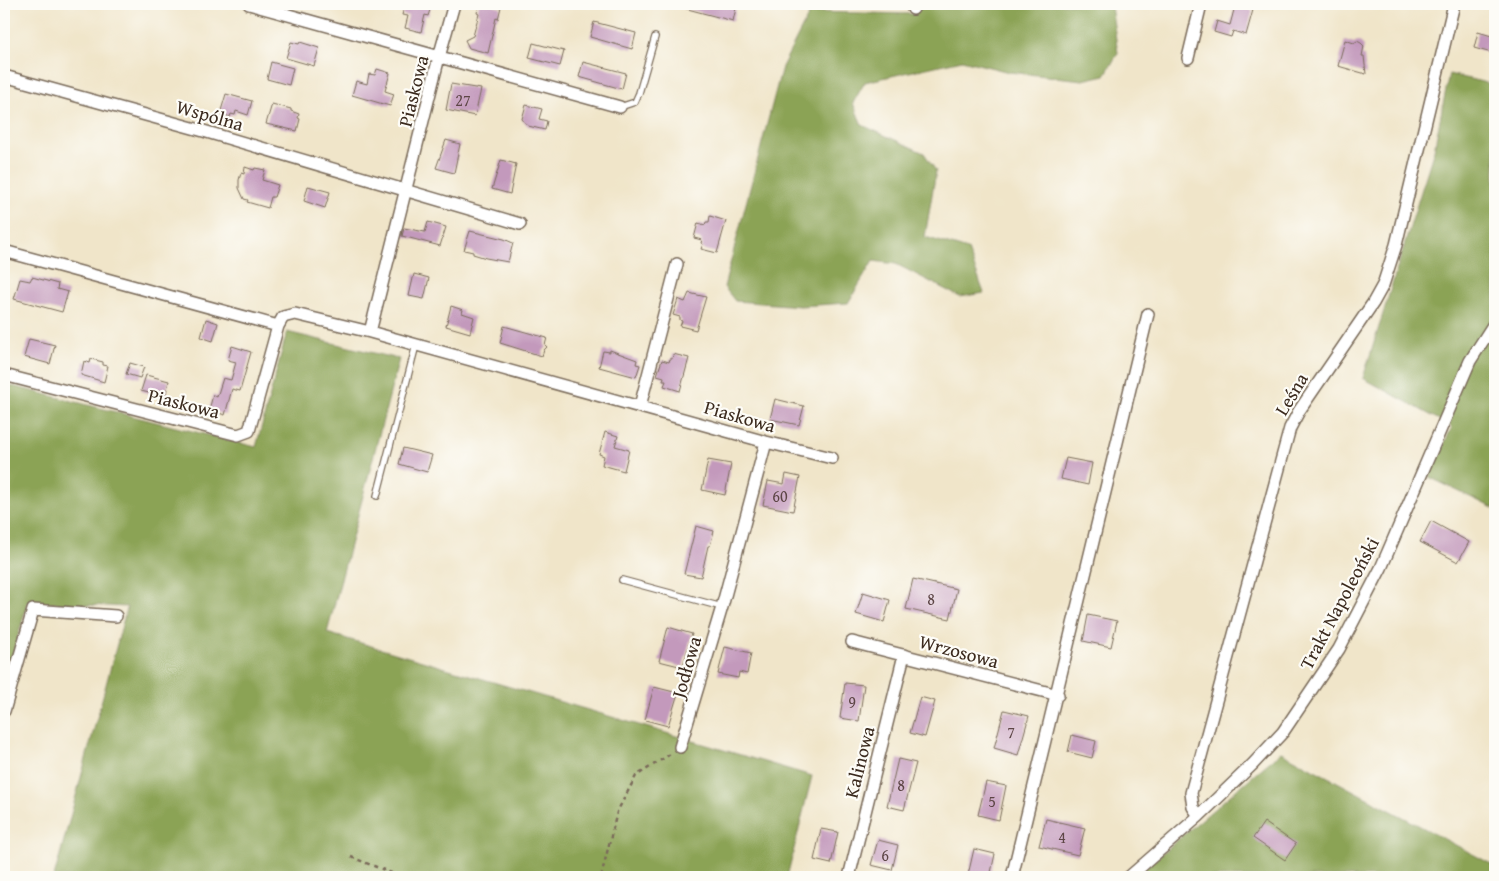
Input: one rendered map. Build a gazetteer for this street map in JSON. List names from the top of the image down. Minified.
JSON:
{"streets":{"street":["Piaskowa","Wspólna","Leśna","Trakt Napoleoński","Wrzosowa","Jodłowa","Kalinowa"]},"crossings":[["Piaskowa","Wspólna"],["Piaskowa","Jodłowa"],["Leśna","Trakt Napoleoński"],["Wrzosowa","Kalinowa"]],"house_numbers":["27","60","8","9","7","8","5","4","6"]}
